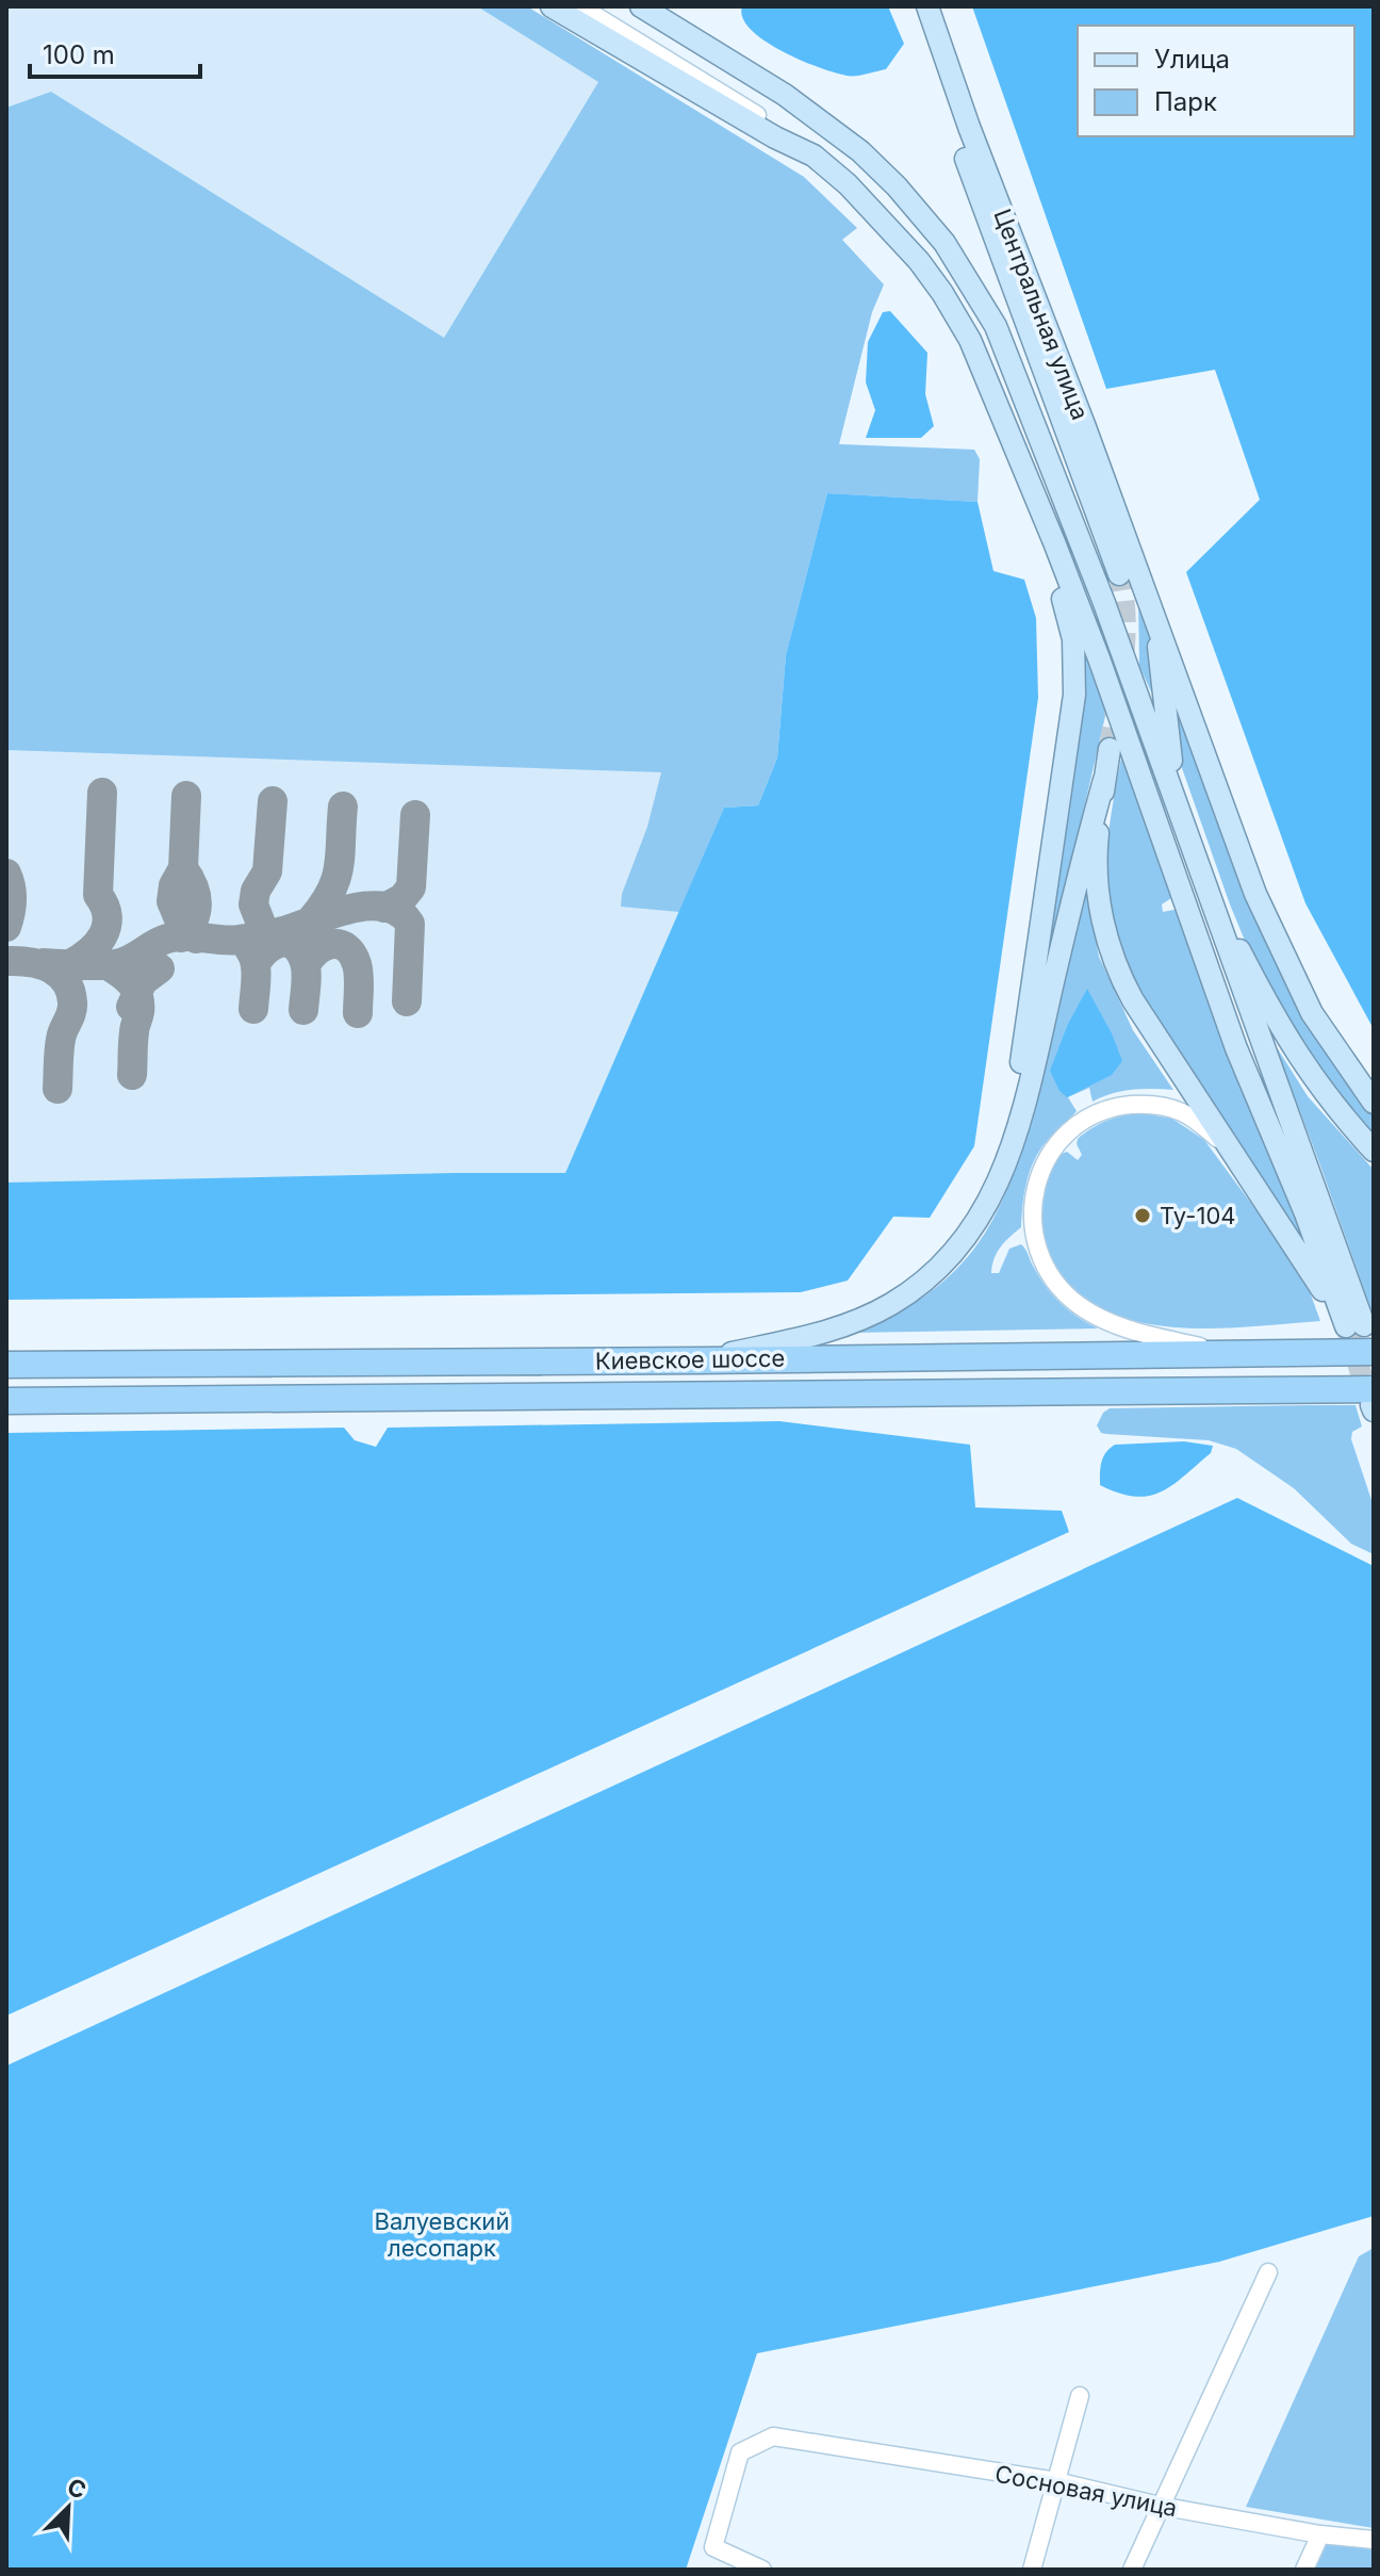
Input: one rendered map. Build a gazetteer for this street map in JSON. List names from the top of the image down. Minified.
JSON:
{"streets":{"highway":["Киевское шоссе"],"main road":["Центральная улица"],"street":["Сосновая улица"]},"parks":["Валуевский лесопарк"],"places":["Ту-104"],"legend":["Улица","Парк"],"scale_bar":"100 m","north":"top right"}
